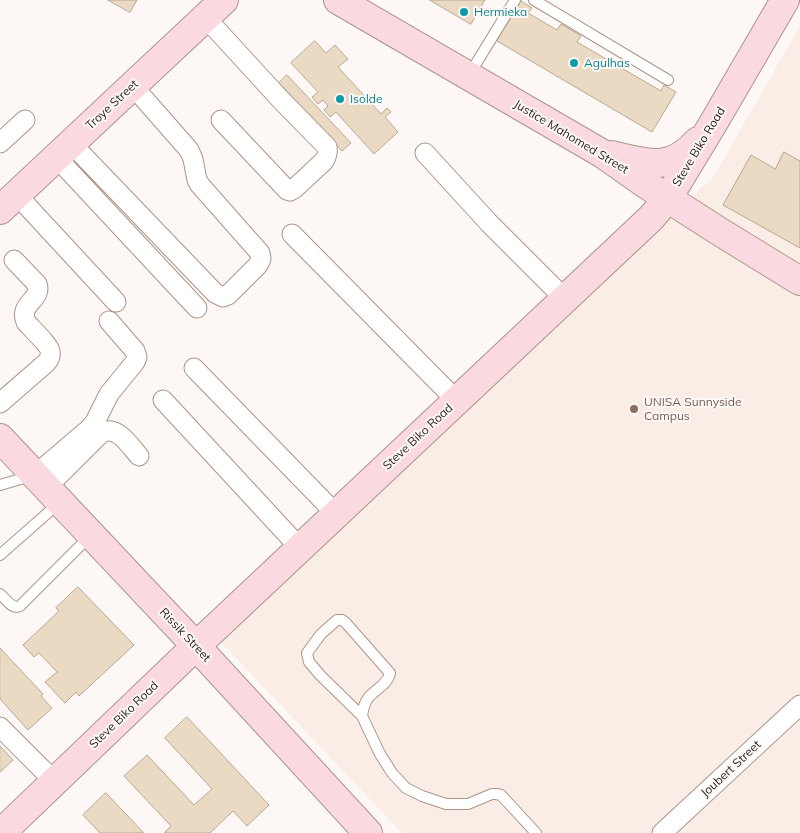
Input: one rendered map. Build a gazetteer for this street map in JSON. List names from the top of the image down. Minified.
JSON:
{"streets":{"main road":["Troye Street","Justice Mahomed Street","Steve Biko Road","Rissik Street"],"street":["Joubert Street"]},"crossings":[["Justice Mahomed Street","Steve Biko Road"],["Steve Biko Road","Rissik Street"]],"places":["Hermieka","Agulhas","Isolde","UNISA Sunnyside Campus"]}
